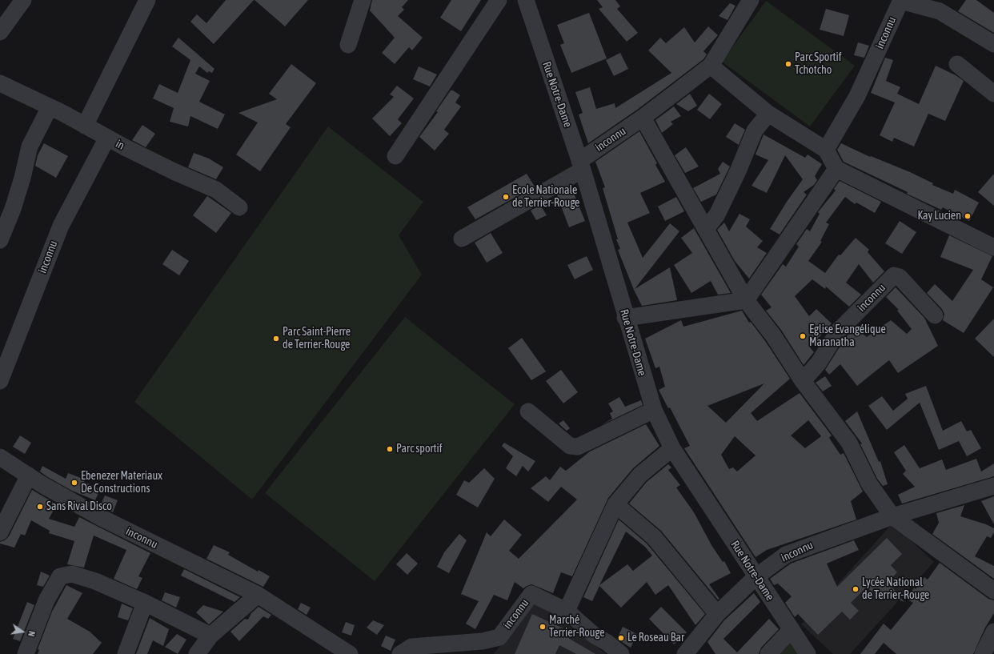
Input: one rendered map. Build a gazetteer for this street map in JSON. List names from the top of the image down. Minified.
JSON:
{"streets":{"street":["inconnu","Rue Notre-Dame","in"]},"crossings":[["inconnu","Rue Notre-Dame"],["inconnu","in"]],"places":["Parc Sportif Tchotcho","Ecole Nationale de Terrier-Rouge","Kay Lucien","Eglise Evangélique Maranatha","Parc Saint-Pierre de Terrier-Rouge","Parc sportif","Ebenezer Materiaux De Constructions","Sans Rival Disco","Lycée National de Terrier-Rouge","Marché Terrier-Rouge","Le Roseau Bar"],"north":"right"}
